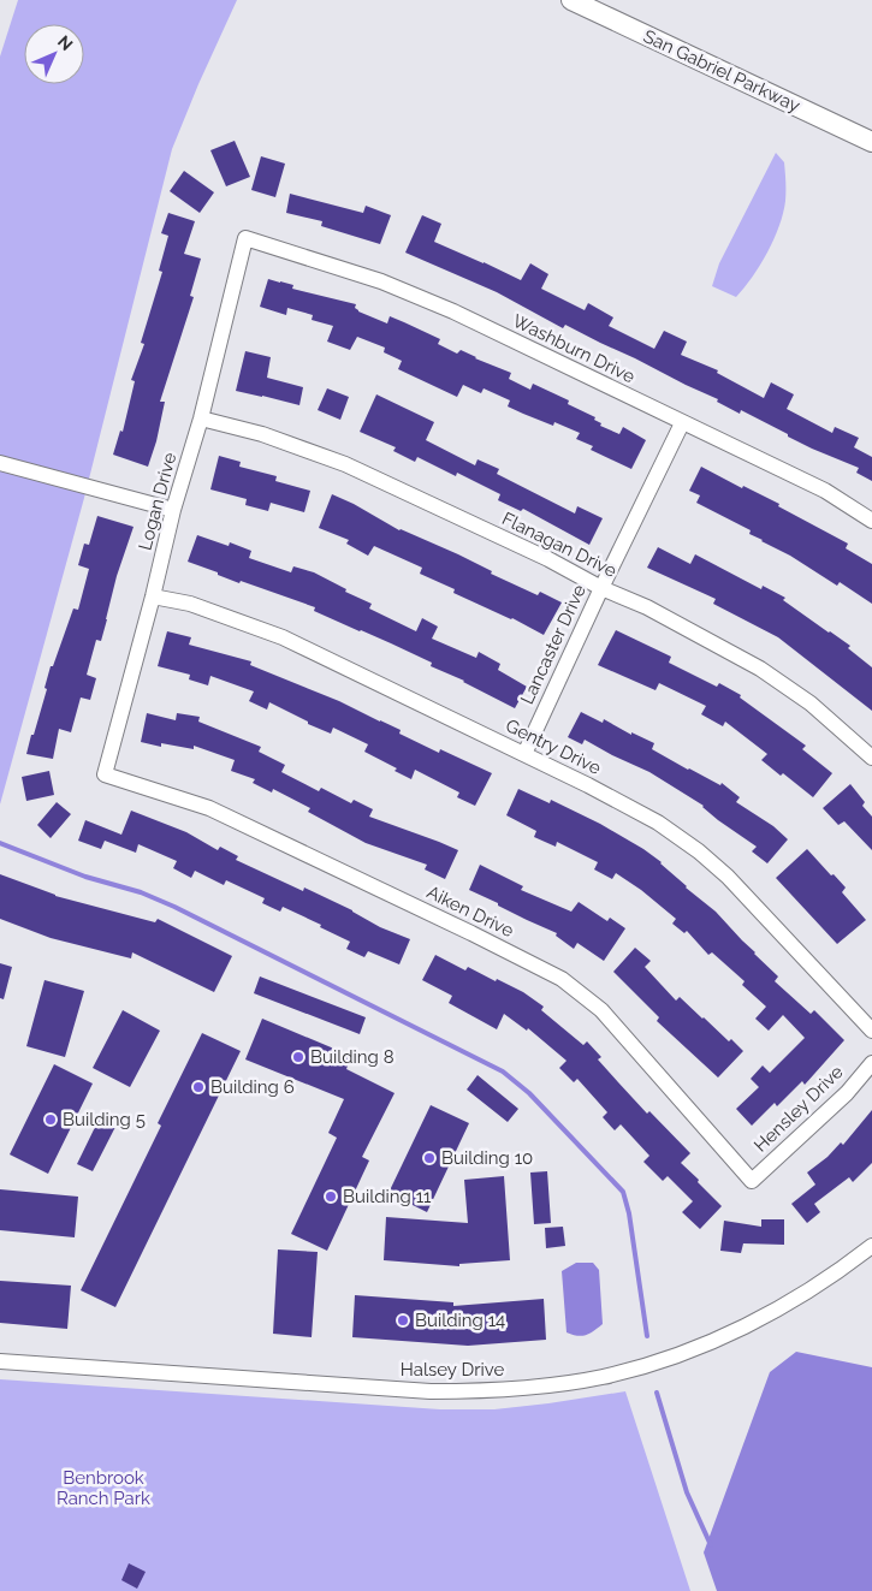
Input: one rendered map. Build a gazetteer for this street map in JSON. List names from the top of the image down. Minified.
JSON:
{"streets":{"street":["San Gabriel Parkway","Washburn Drive","Logan Drive","Flanagan Drive","Lancaster Drive","Gentry Drive","Aiken Drive","Hensley Drive","Halsey Drive"]},"crossings":[["Washburn Drive","Logan Drive"],["Washburn Drive","Lancaster Drive"],["Logan Drive","Flanagan Drive"],["Logan Drive","Gentry Drive"],["Logan Drive","Aiken Drive"],["Flanagan Drive","Lancaster Drive"],["Lancaster Drive","Gentry Drive"],["Aiken Drive","Hensley Drive"]],"parks":["Benbrook Ranch Park"],"places":["Building 8","Building 6","Building 5","Building 10","Building 11","Building 14"],"north":"top right"}
